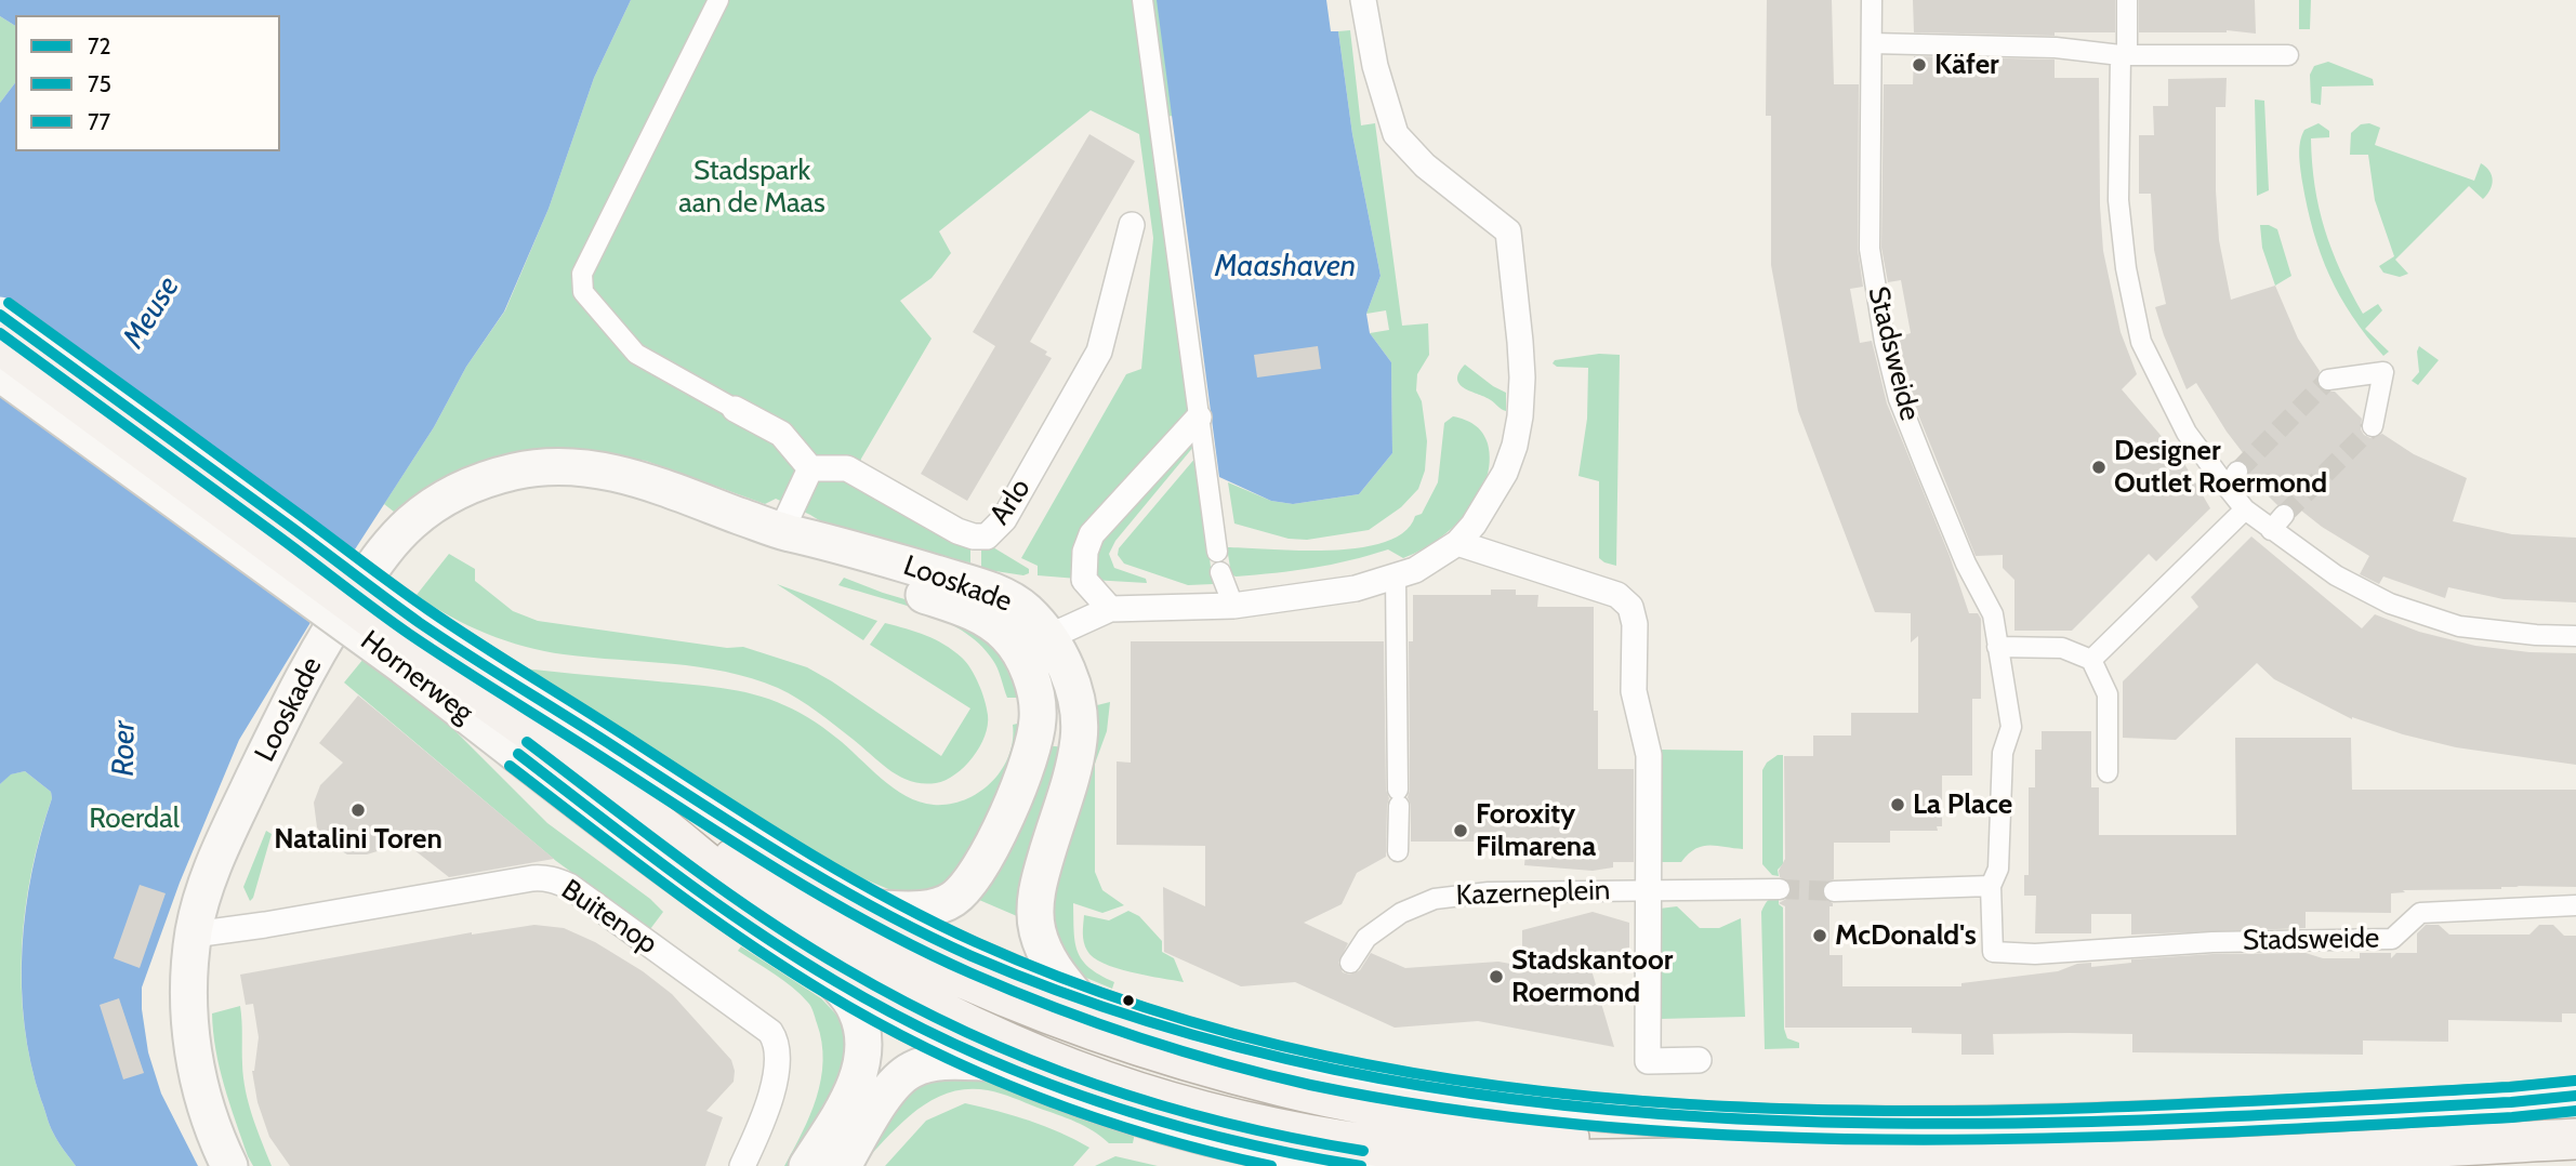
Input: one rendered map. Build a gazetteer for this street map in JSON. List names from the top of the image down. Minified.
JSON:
{"streets":{"main road":["Looskade","Hornerweg"],"street":["Stadsweide","Arlo","Kazerneplein","Buitenop"]},"crossings":[["Looskade","Buitenop"]],"water":["Maashaven","Meuse","Roer"],"parks":["Stadspark aan de Maas","Roerdal"],"places":["Käfer","Designer Outlet Roermond","La Place","Natalini Toren","Foroxity Filmarena","McDonald's","Stadskantoor Roermond"],"lines":["transit line 77","transit line 72","transit line 75"],"legend":["72","75","77"]}
